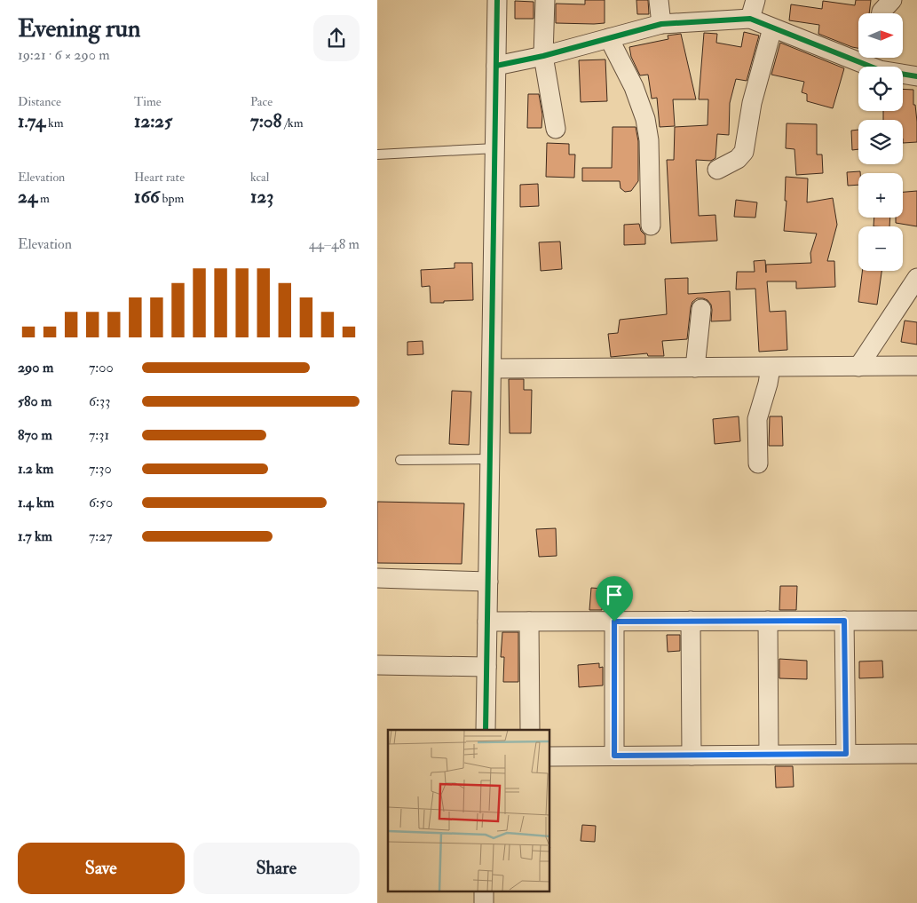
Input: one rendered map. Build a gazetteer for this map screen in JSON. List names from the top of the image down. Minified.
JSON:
{"north":"right","page":{"heading":["Evening run","19:21 · 6 × 290 m"],"map_buttons":["+","−"],"stats":[["Distance","1.74 km"],["Time","12:25"],["Pace","7:08 /km"],["Elevation","24 m"],["Heart rate","166 bpm"],["kcal","123"]],"chart":["Elevation","44–48 m"],"list":[{"name":"290 m","note":"7:00"},{"name":"580 m","note":"6:33"},{"name":"870 m","note":"7:31"},{"name":"1.2 km","note":"7:30"},{"name":"1.4 km","note":"6:50"},{"name":"1.7 km","note":"7:27"}],"buttons":["Save","Share"]}}
